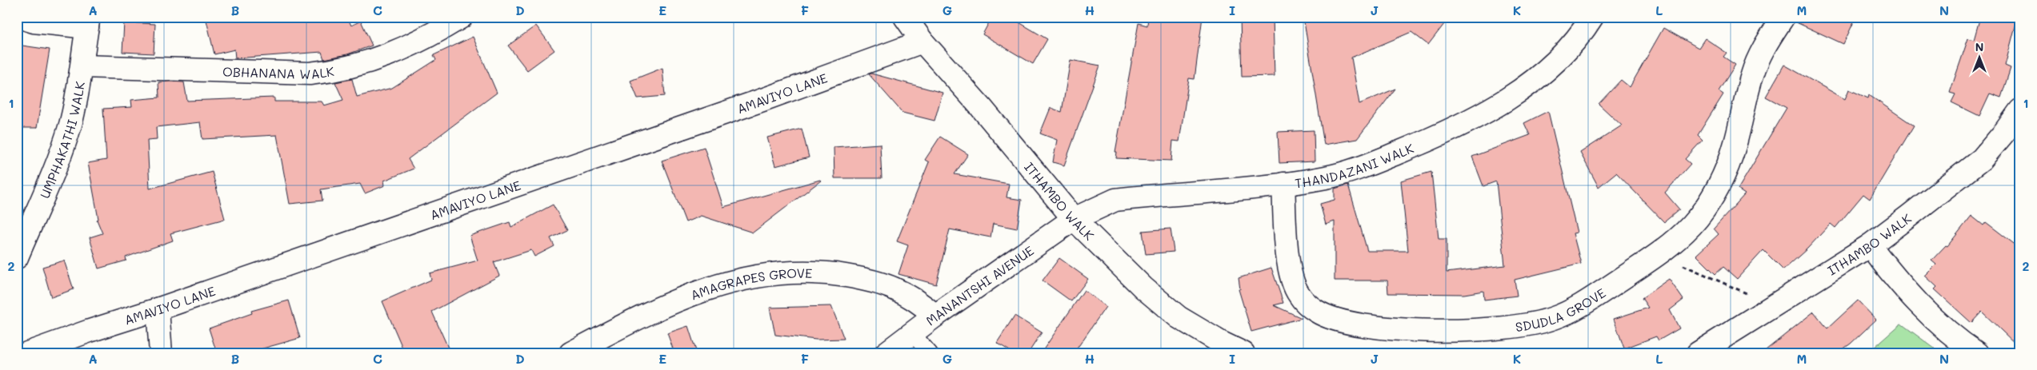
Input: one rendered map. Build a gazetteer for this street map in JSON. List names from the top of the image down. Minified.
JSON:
{"streets":{"street":["OBHANANA WALK","AMAVIYO LANE","UMPHAKATHI WALK","THANDAZANI WALK","ITHAMBO WALK","AMAGRAPES GROVE","MANANTSHI AVENUE","SDUDLA GROVE"]},"crossings":[["OBHANANA WALK","UMPHAKATHI WALK"],["AMAVIYO LANE","ITHAMBO WALK"],["THANDAZANI WALK","ITHAMBO WALK"],["THANDAZANI WALK","MANANTSHI AVENUE"],["THANDAZANI WALK","SDUDLA GROVE"],["ITHAMBO WALK","MANANTSHI AVENUE"],["AMAGRAPES GROVE","MANANTSHI AVENUE"]],"north":"top","grid":{"columns":["A","B","C","D","E","F","G","H","I","J","K","L","M","N"],"rows":["1","2"]}}
